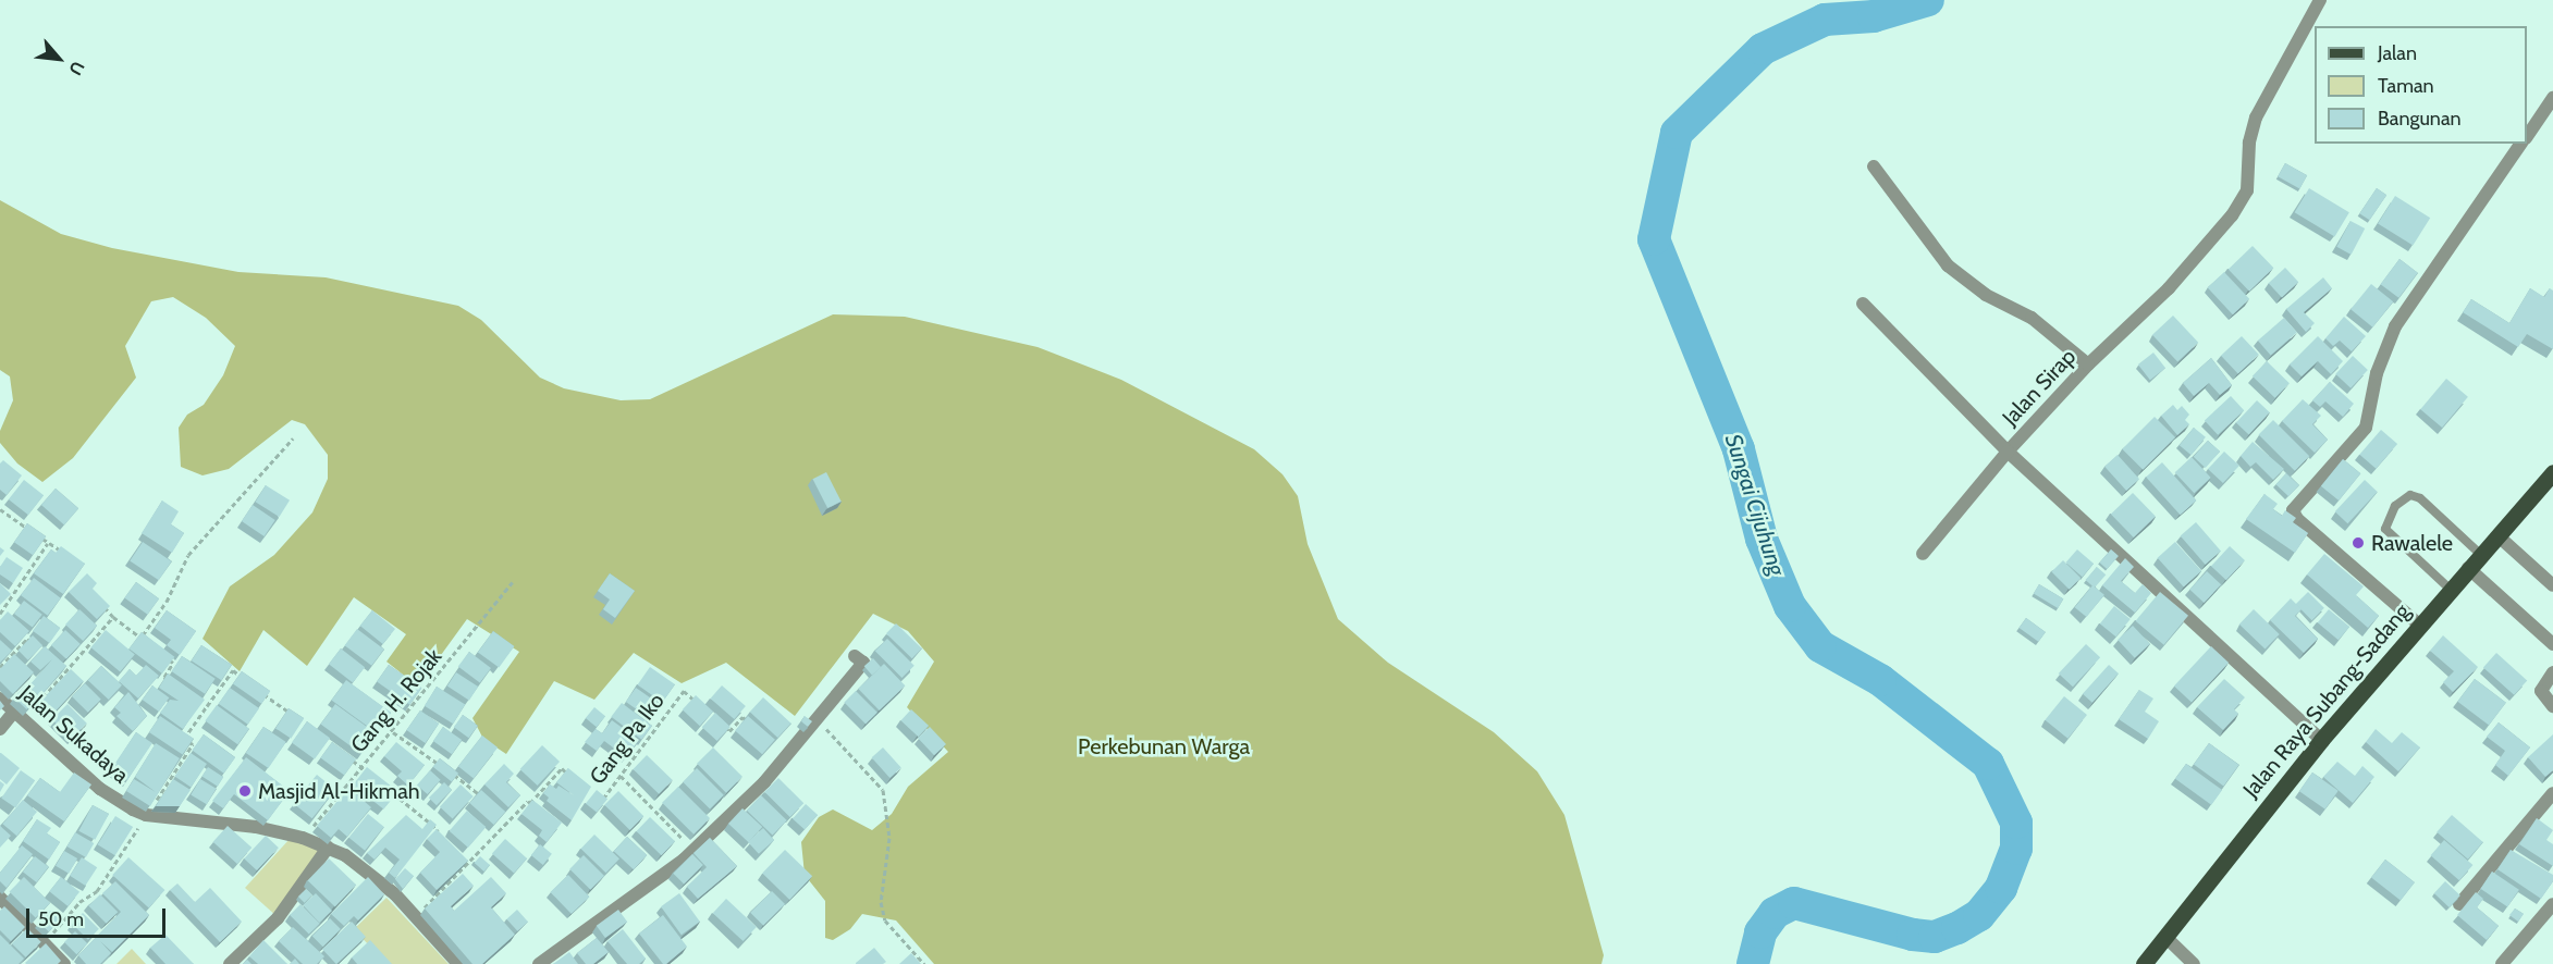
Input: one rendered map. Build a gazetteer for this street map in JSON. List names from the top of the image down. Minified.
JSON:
{"streets":{"main road":["Jalan Raya Subang-Sadang"],"street":["Jalan Sirap","Jalan Sukadaya"],"path":["Gang H. Rojak","Gang Pa Iko"]},"crossings":[["Jalan Sirap","Jalan Raya Subang-Sadang"],["Gang H. Rojak","Jalan Sukadaya"],["Jalan Sukadaya","Gang Pa Iko"]],"water":["Sungai Cijuhung"],"parks":["Perkebunan Warga"],"places":["Rawalele","Masjid Al-Hikmah"],"legend":["Jalan","Taman","Bangunan"],"scale_bar":"50 m","north":"bottom right"}
